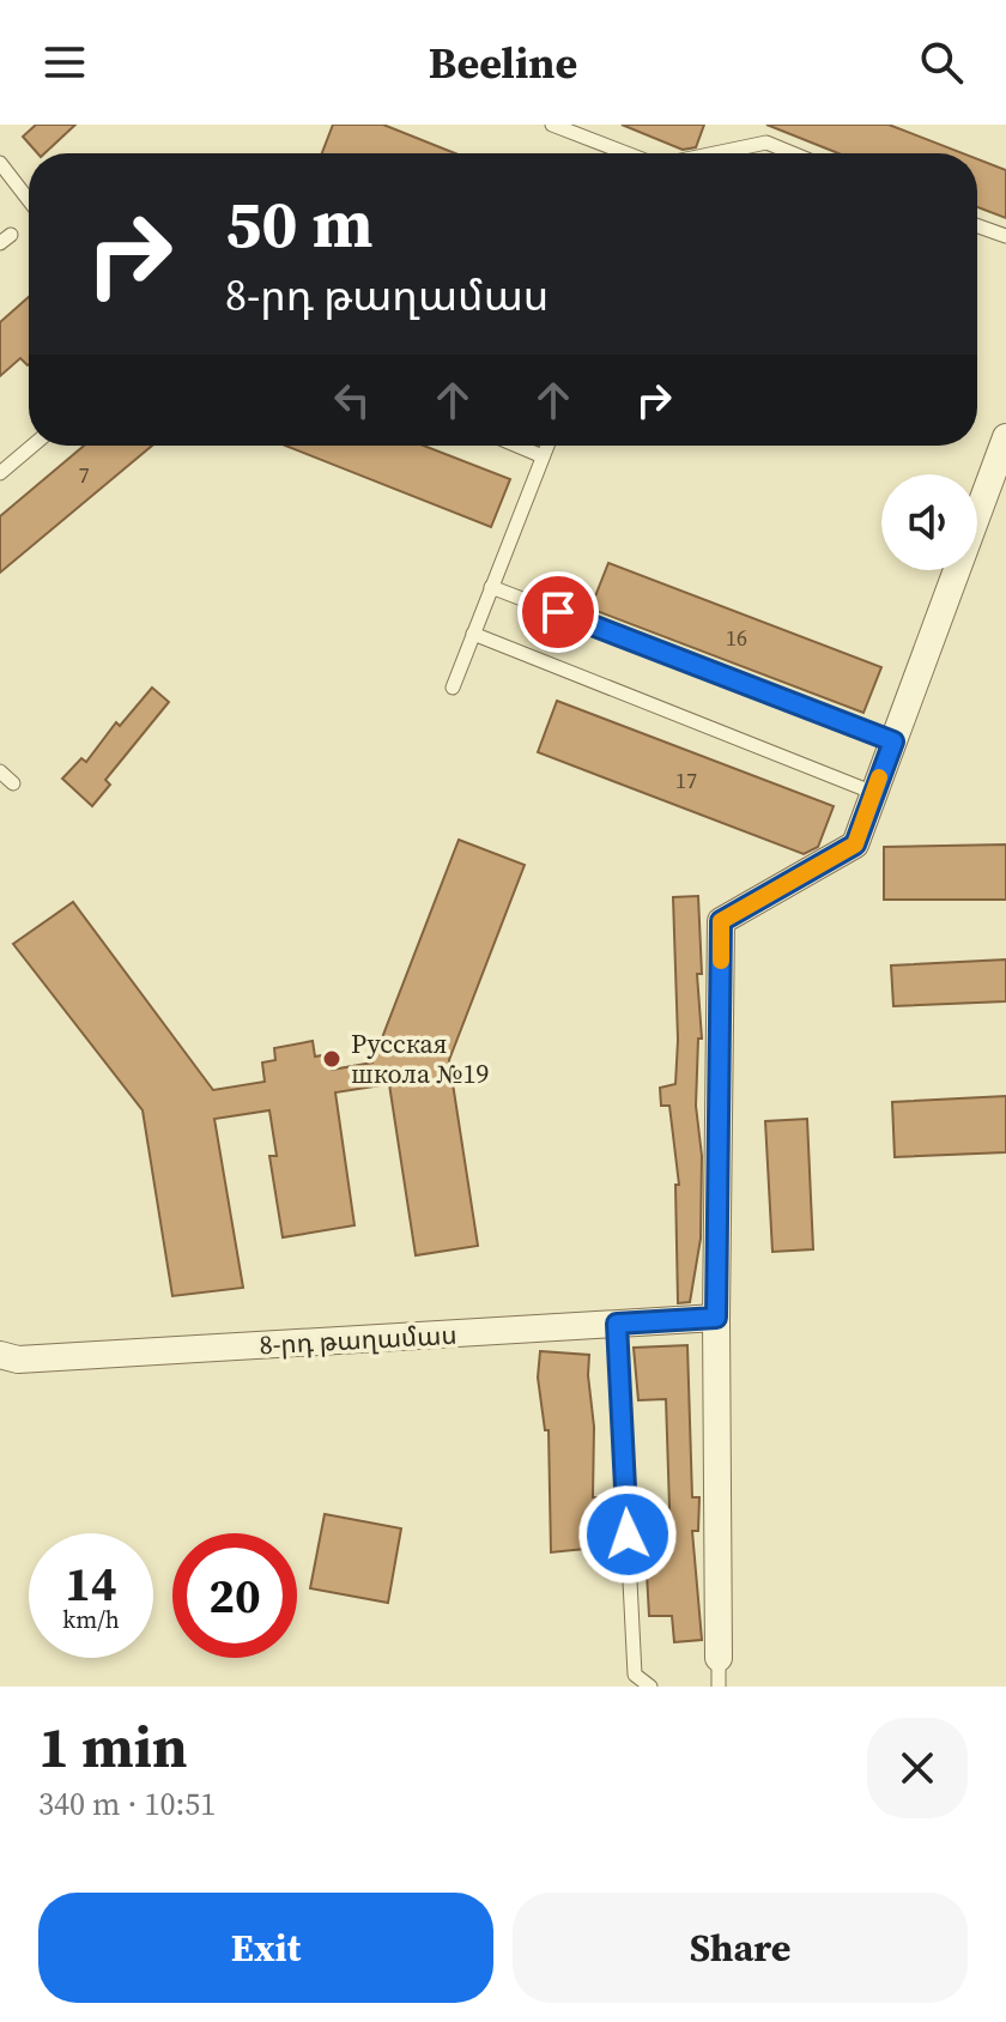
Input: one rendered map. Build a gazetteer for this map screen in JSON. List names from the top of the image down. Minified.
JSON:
{"streets":{"street":["8-րդ թաղամաս"]},"places":["Русская школа №19"],"house_numbers":["7","16","17"],"page":{"header":"Beeline","turn":["50 m","8-րդ թաղամաս"],"speed":"14 km/h","limit":"20","heading":["1 min","340 m · 10:51"],"buttons":["Exit","Share"]}}
